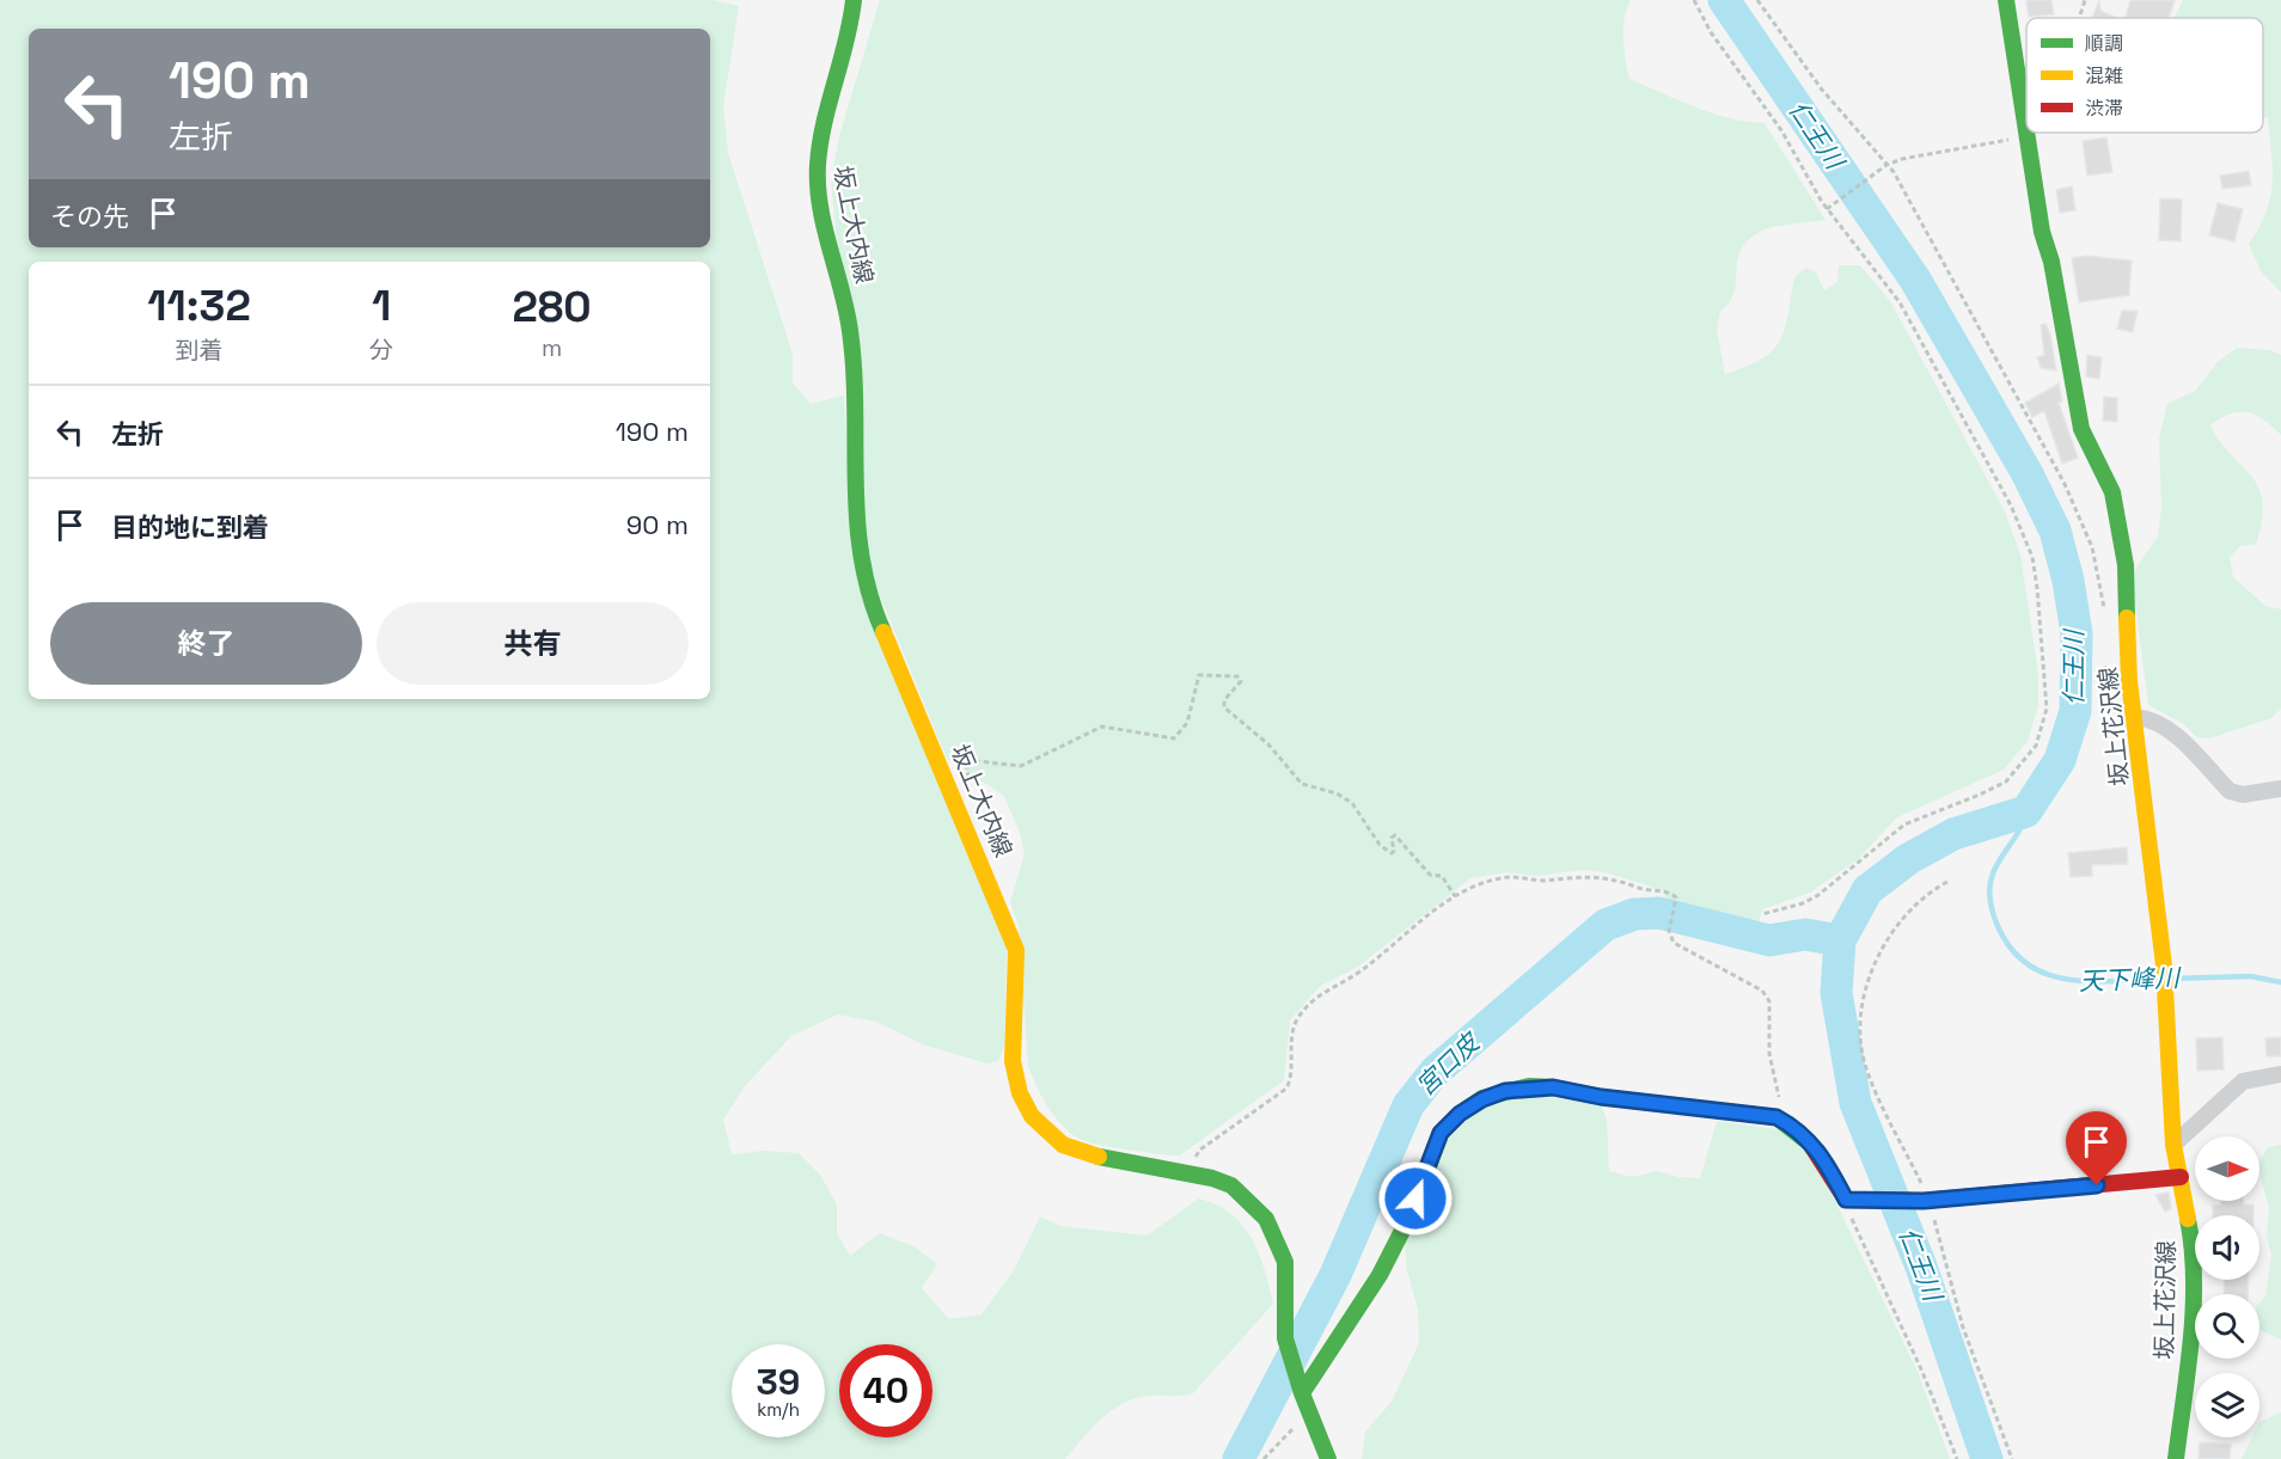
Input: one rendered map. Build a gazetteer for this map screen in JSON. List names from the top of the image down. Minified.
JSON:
{"streets":{"main road":["坂上大内線","坂上花沢線"]},"water":["仁王川","天下峰川","宮口皮"],"legend":["順調","混雑","渋滞"],"north":"right","page":{"turn":["190 m","左折"],"then":"その先","eta":["11:32","到着","1","分","280","m"],"list":[{"name":"左折","value":"190 m"},{"name":"目的地に到着","value":"90 m"}],"buttons":["終了","共有"],"speed":"39 km/h","limit":"40"}}
